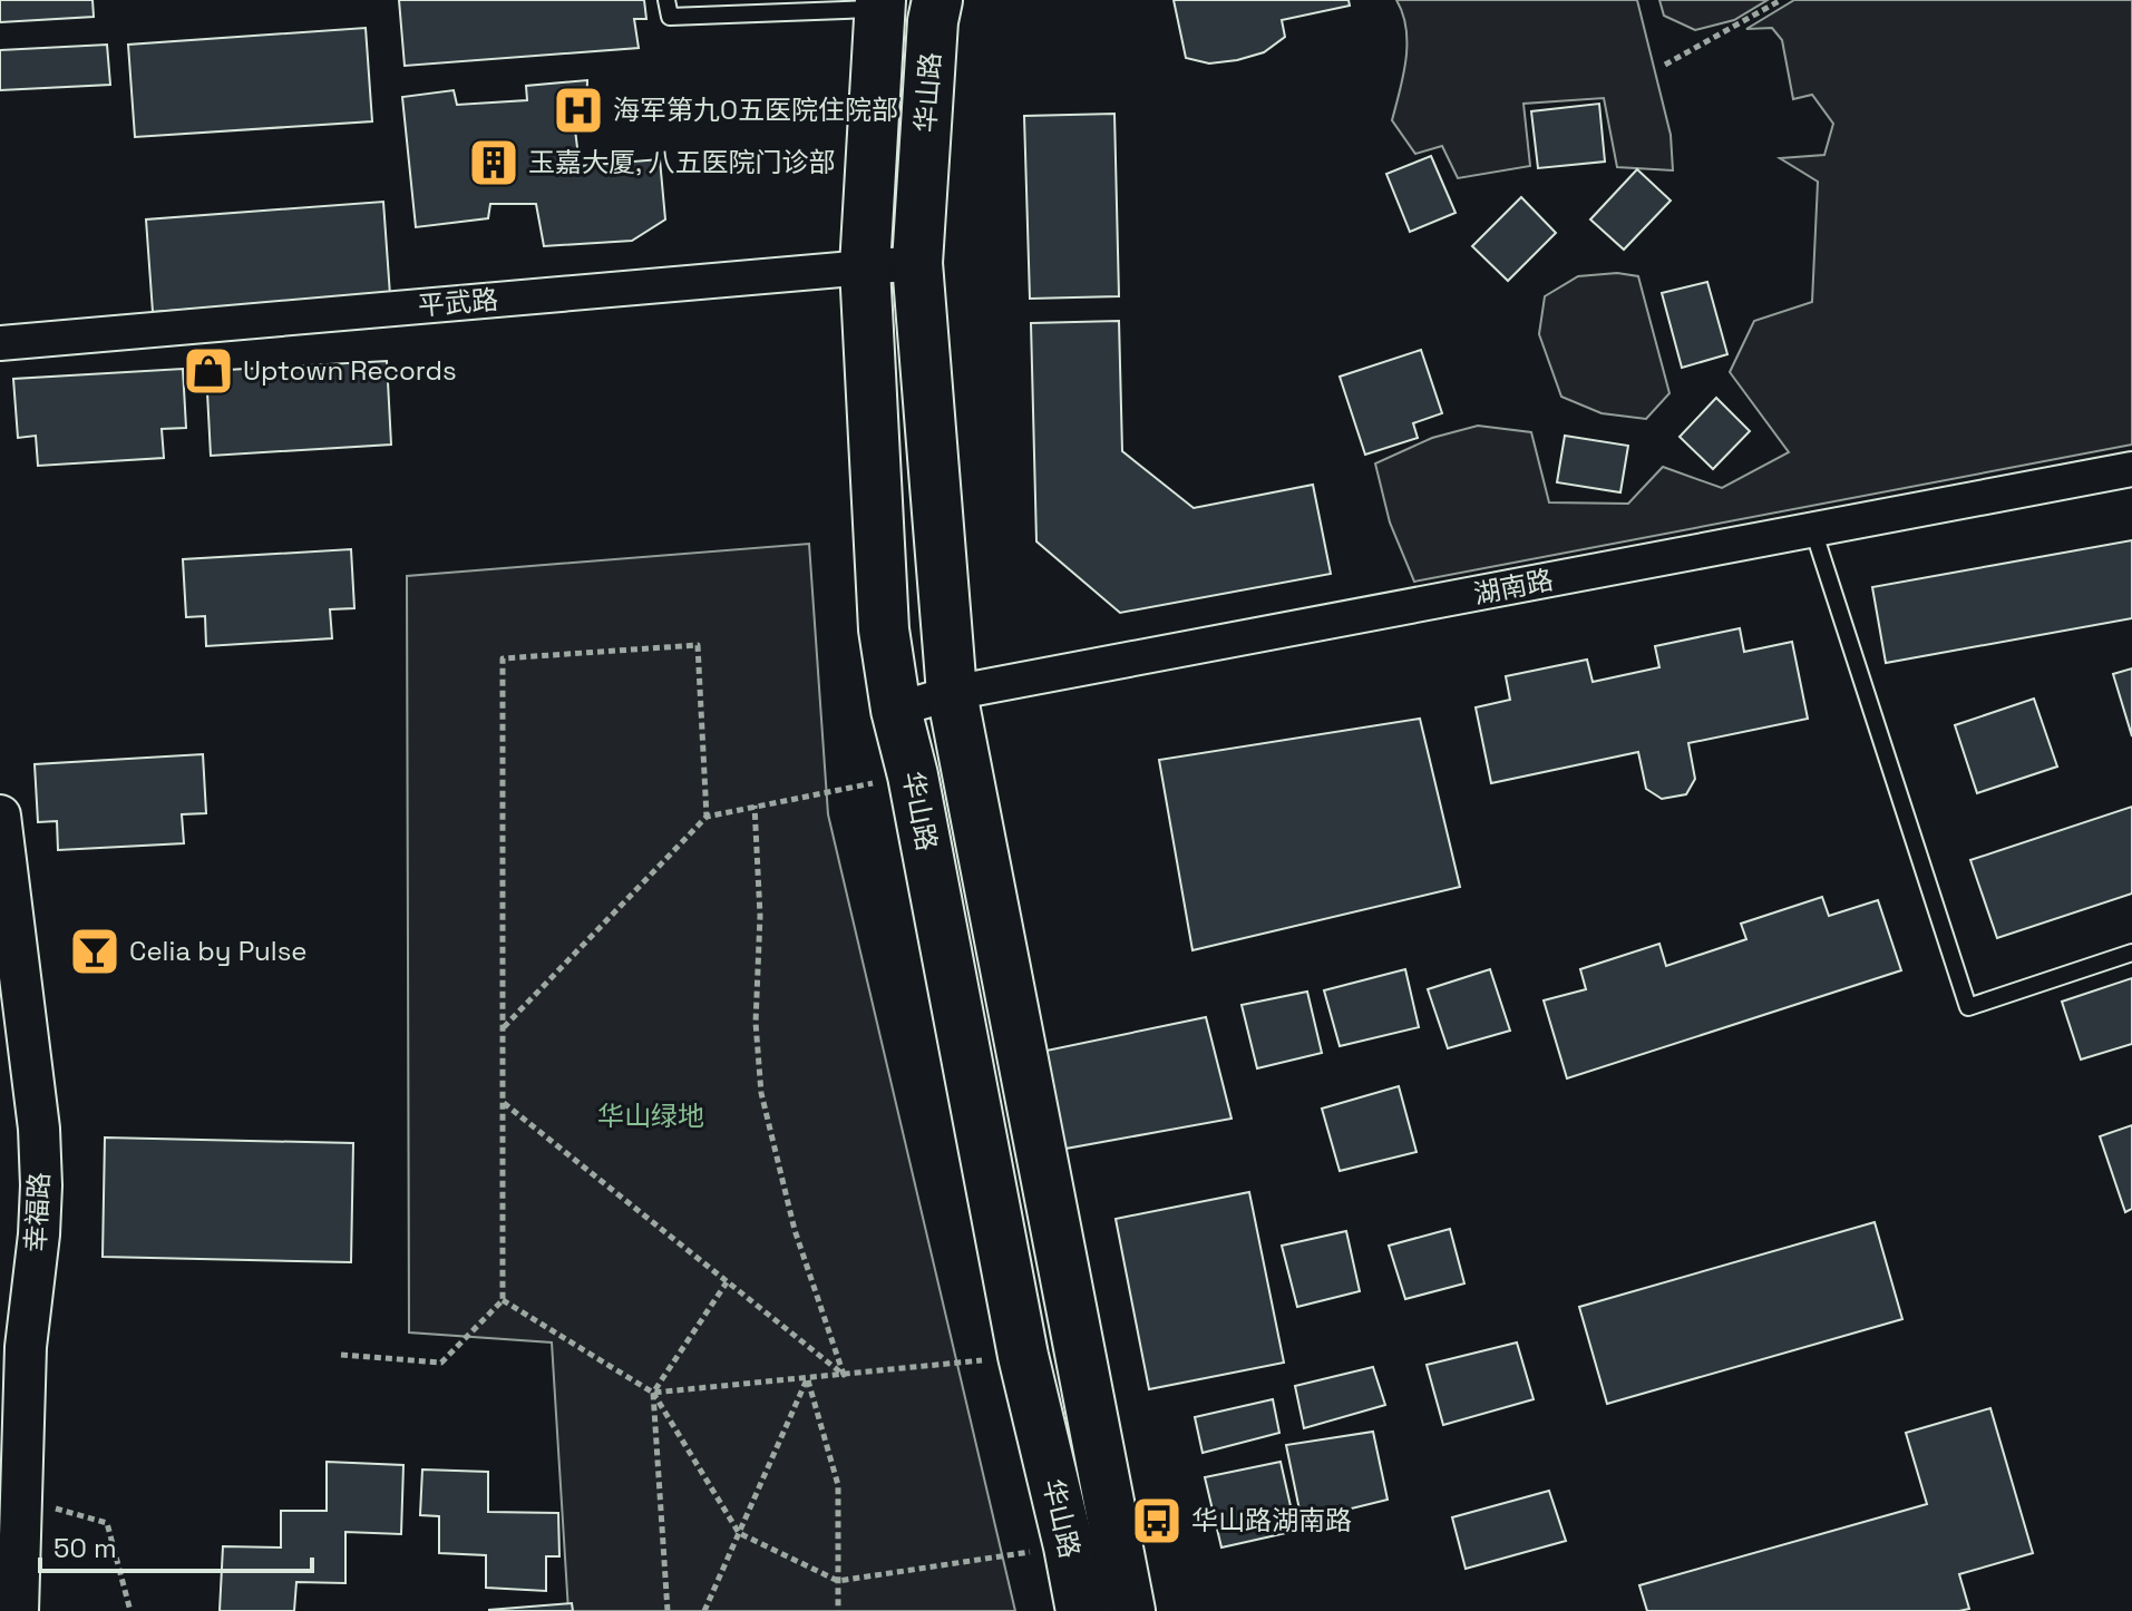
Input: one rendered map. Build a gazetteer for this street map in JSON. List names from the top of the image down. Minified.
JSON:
{"streets":{"main road":["华山路"],"street":["平武路","湖南路","幸福路"]},"crossings":[["华山路","平武路"],["华山路","湖南路"]],"parks":["华山绿地"],"places":{"hospital":["海军第九O五医院住院部"],"building":["玉嘉大厦, 八五医院门诊部"],"shop":["Uptown Records"],"bar":["Celia by Pulse"],"bus stop":["华山路湖南路"]},"scale_bar":"50 m"}
